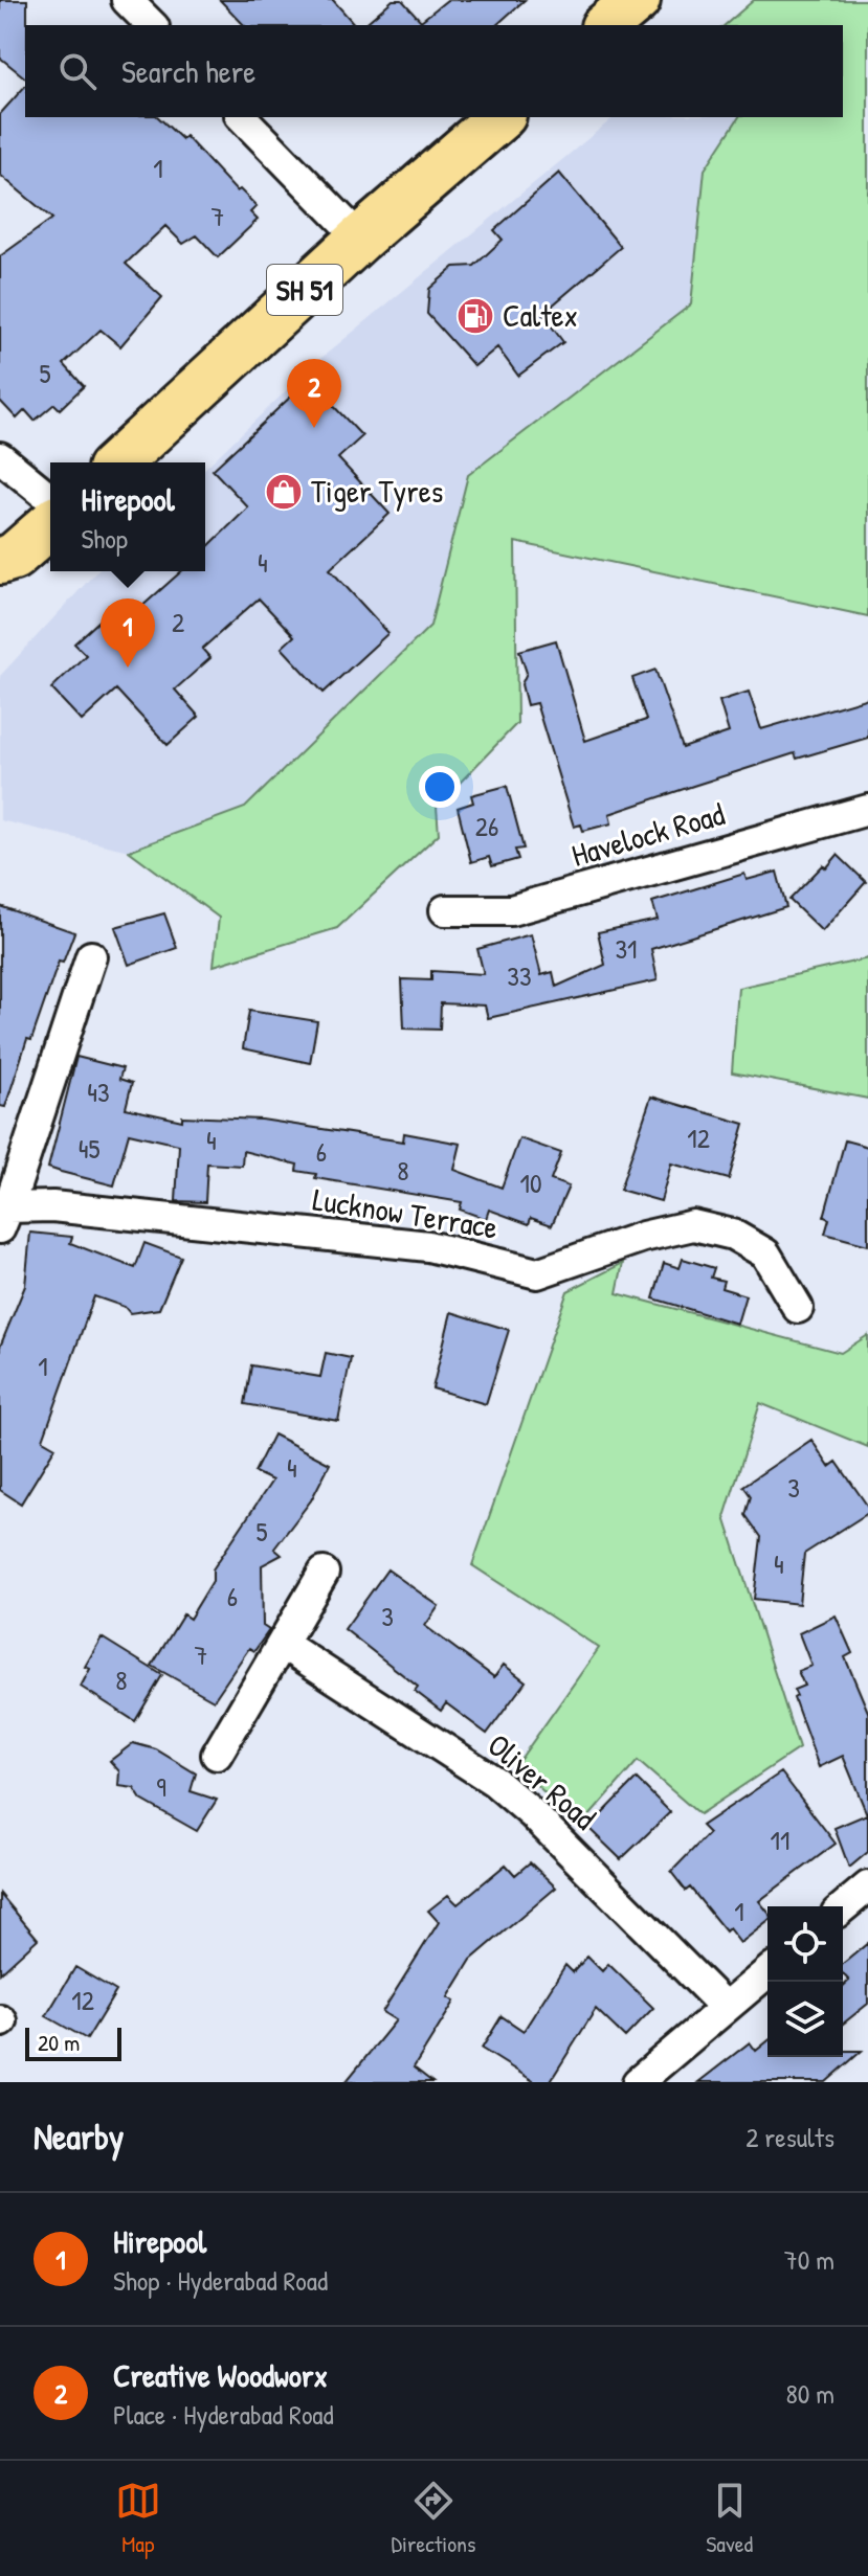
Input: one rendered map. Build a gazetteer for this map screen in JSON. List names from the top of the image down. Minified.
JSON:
{"streets":{"main road":["SH 51"],"street":["Havelock Road","Lucknow Terrace","Oliver Road"]},"places":{"fuel station":["Caltex"],"shop":["Tiger Tyres"]},"house_numbers":["1","7","5","4","2","26","31","33","43","12","4","45","6","8","10","1","4","3","5","4","6","3","7","8","9","11","1","12"],"scale_bar":"20 m","page":{"search":"Search here","pins":["2","1"],"popup":["Hirepool","Shop"],"scale":"20 m","heading":["Nearby","2 results"],"list":[{"mark":"1","name":"Hirepool","note":"Shop · Hyderabad Road","value":"70 m"},{"mark":"2","name":"Creative Woodworx","note":"Place · Hyderabad Road","value":"80 m"}],"nav":["Map","Directions","Saved"]}}
